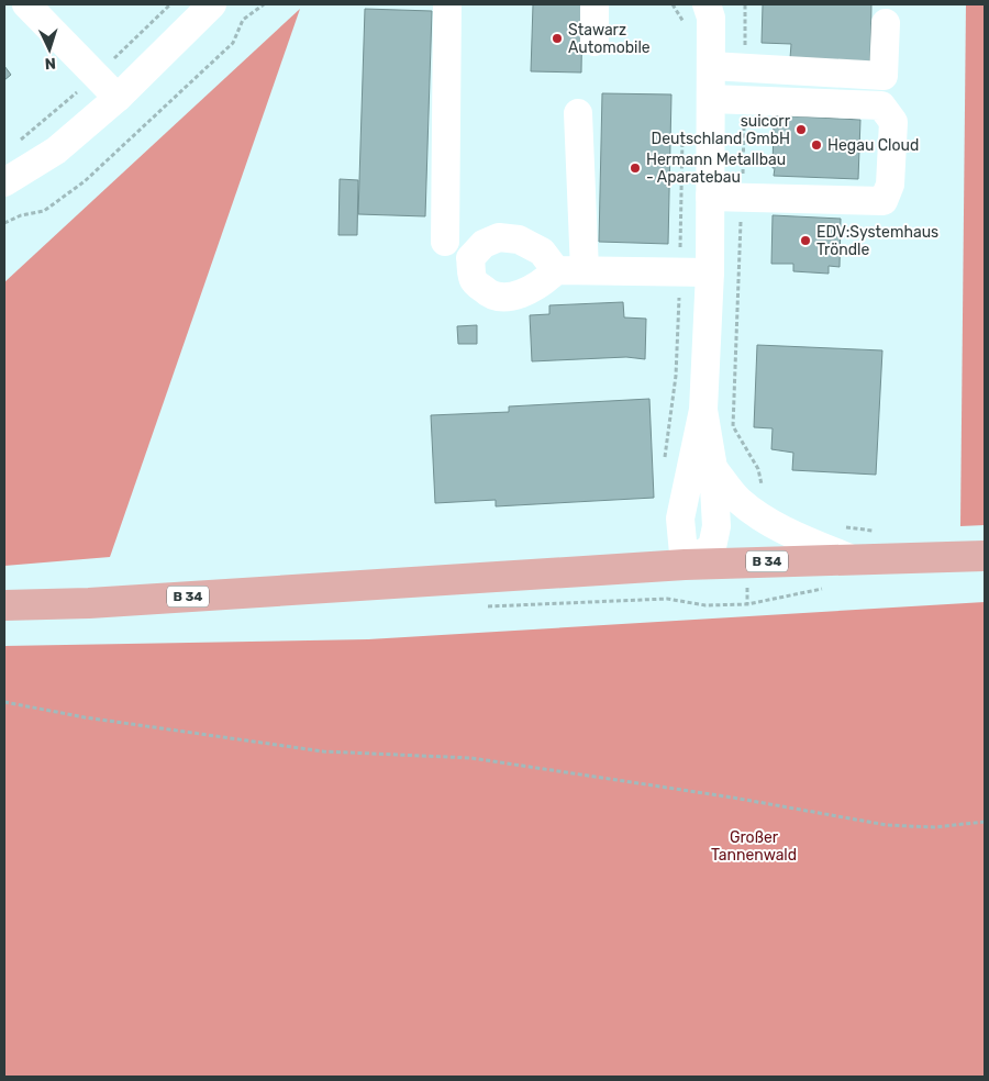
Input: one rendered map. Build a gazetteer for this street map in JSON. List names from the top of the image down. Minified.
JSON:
{"streets":{"main road":["B 34"]},"parks":["Großer Tannenwald"],"places":["Stawarz Automobile","suicorr Deutschland GmbH","Hegau Cloud","Hermann Metallbau - Aparatebau","EDV:Systemhaus Tröndle"],"north":"bottom"}
